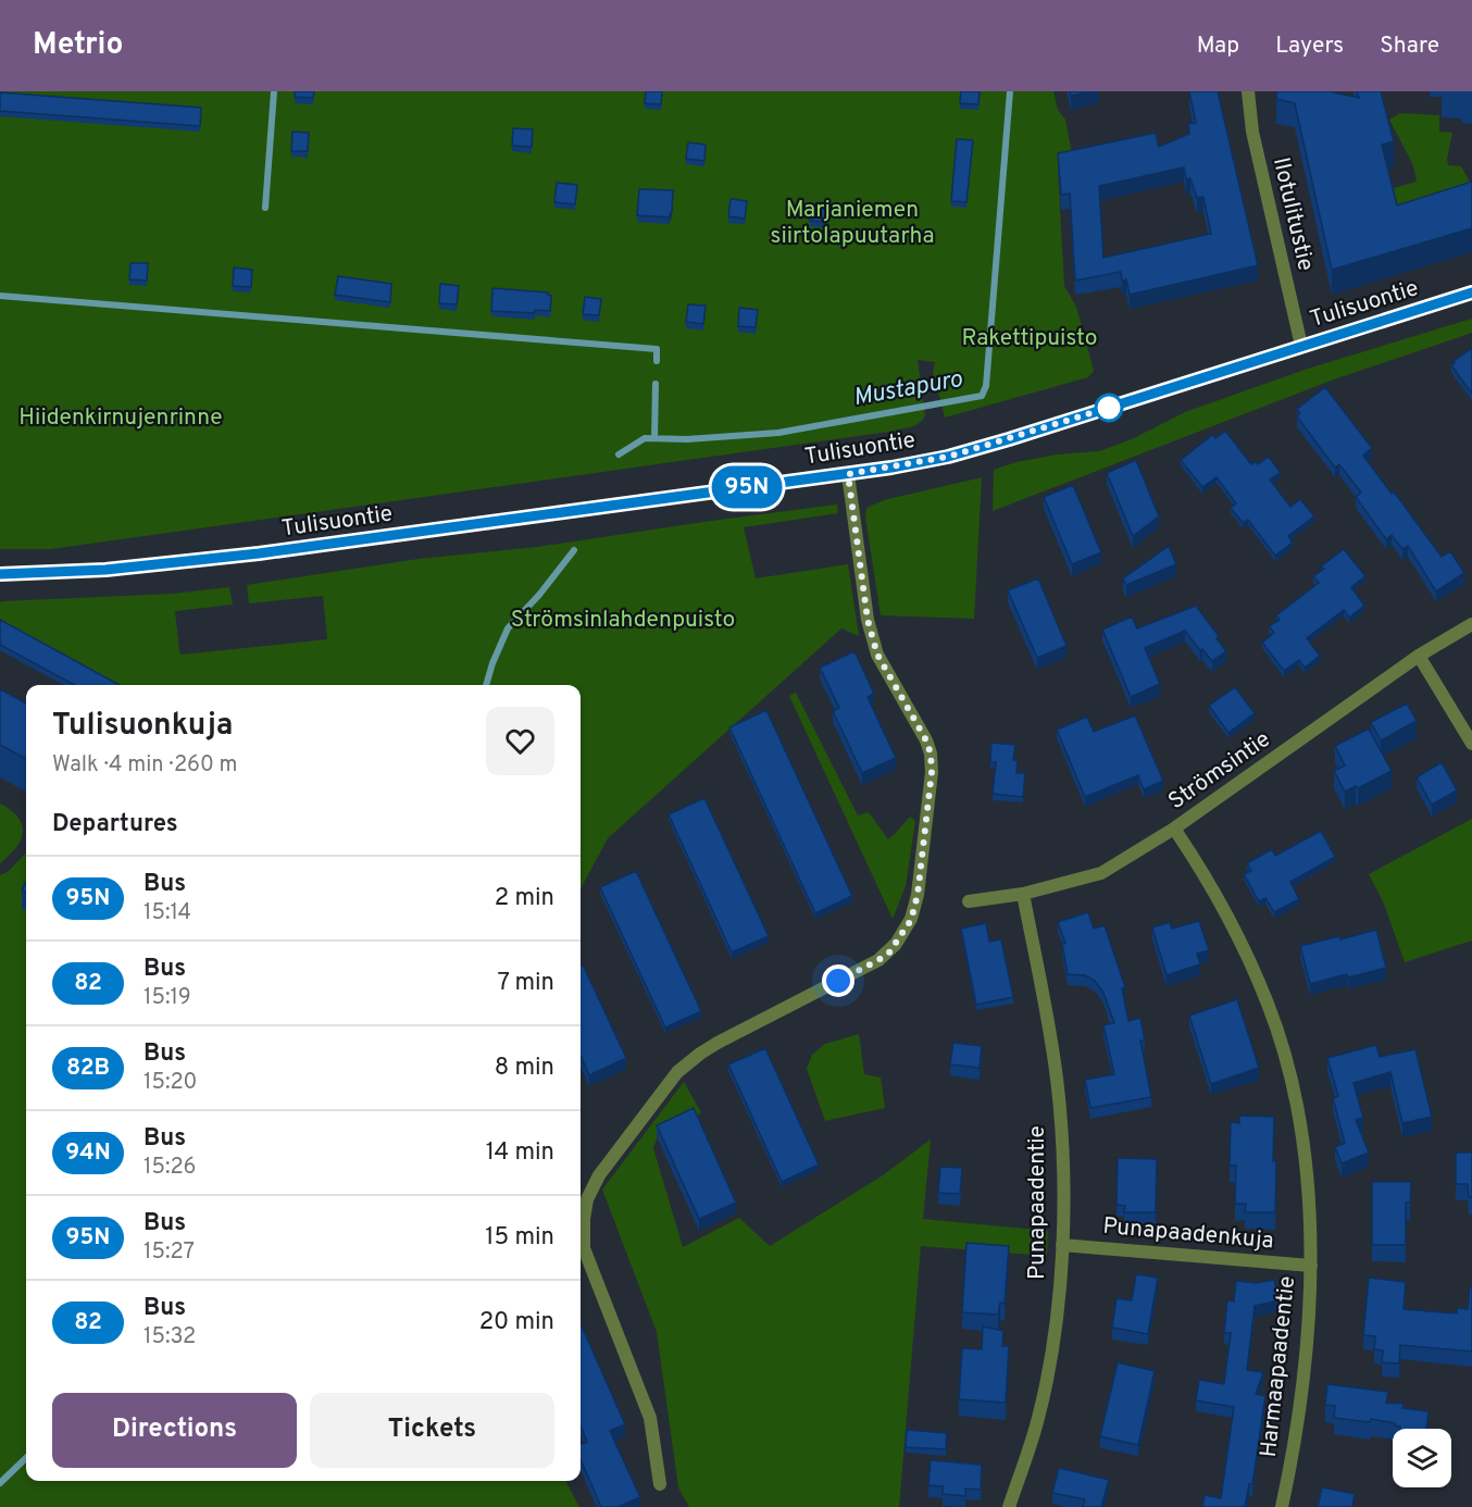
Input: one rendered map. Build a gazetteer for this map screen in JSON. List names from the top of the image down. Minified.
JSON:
{"streets":{"main road":["Tulisuontie"],"street":["Ilotulitustie","Strömsintie","Punapaadentie","Punapaadenkuja","Harmaapaadentie"]},"crossings":[["Ilotulitustie","Tulisuontie"],["Strömsintie","Punapaadentie"],["Strömsintie","Harmaapaadentie"],["Punapaadentie","Punapaadenkuja"],["Punapaadenkuja","Harmaapaadentie"]],"water":["Mustapuro"],"parks":["Marjaniemen siirtolapuutarha","Rakettipuisto","Hiidenkirnujenrinne","Strömsinlahdenpuisto"],"lines":["bus line 95N"],"page":{"header":"Metrio","nav":["Map","Layers","Share"],"on_map":"95N","heading":[["Tulisuonkuja","Walk · 4 min · 260 m"],"Departures"],"list":[{"mark":"95N","name":"Bus","note":"15:14","value":"2 min"},{"mark":"82","name":"Bus","note":"15:19","value":"7 min"},{"mark":"82B","name":"Bus","note":"15:20","value":"8 min"},{"mark":"94N","name":"Bus","note":"15:26","value":"14 min"},{"mark":"95N","name":"Bus","note":"15:27","value":"15 min"},{"mark":"82","name":"Bus","note":"15:32","value":"20 min"}],"buttons":["Directions","Tickets"]}}
